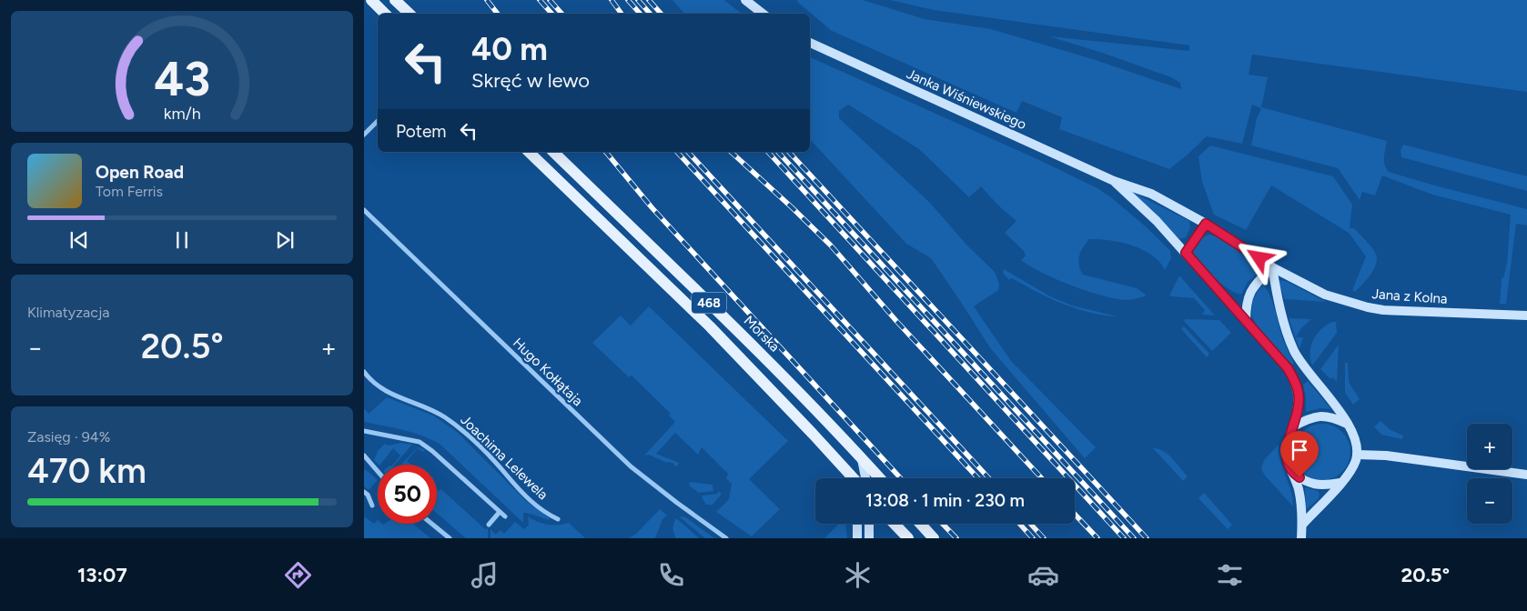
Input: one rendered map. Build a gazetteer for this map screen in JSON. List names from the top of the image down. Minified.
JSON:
{"streets":{"main road":["Janka Wiśniewskiego","Jana z Kolna","468","Morska"],"street":["Hugo Kołłątaja","Joachima Lelewela"]},"crossings":[["Janka Wiśniewskiego","Jana z Kolna"]],"page":{"turn":["40 m","Skręć w lewo"],"then":"Potem","song":["Open Road","Tom Ferris"],"tile":["Klimatyzacja",["Zasięg · 94%","470 km"]],"heat":["−","20.5°","+"],"map_buttons":["+","−"],"limit":"50","trip":"13:08 · 1 min · 230 m","tabs":["13:07","20.5°"],"gauge":["43","km/h"]}}
